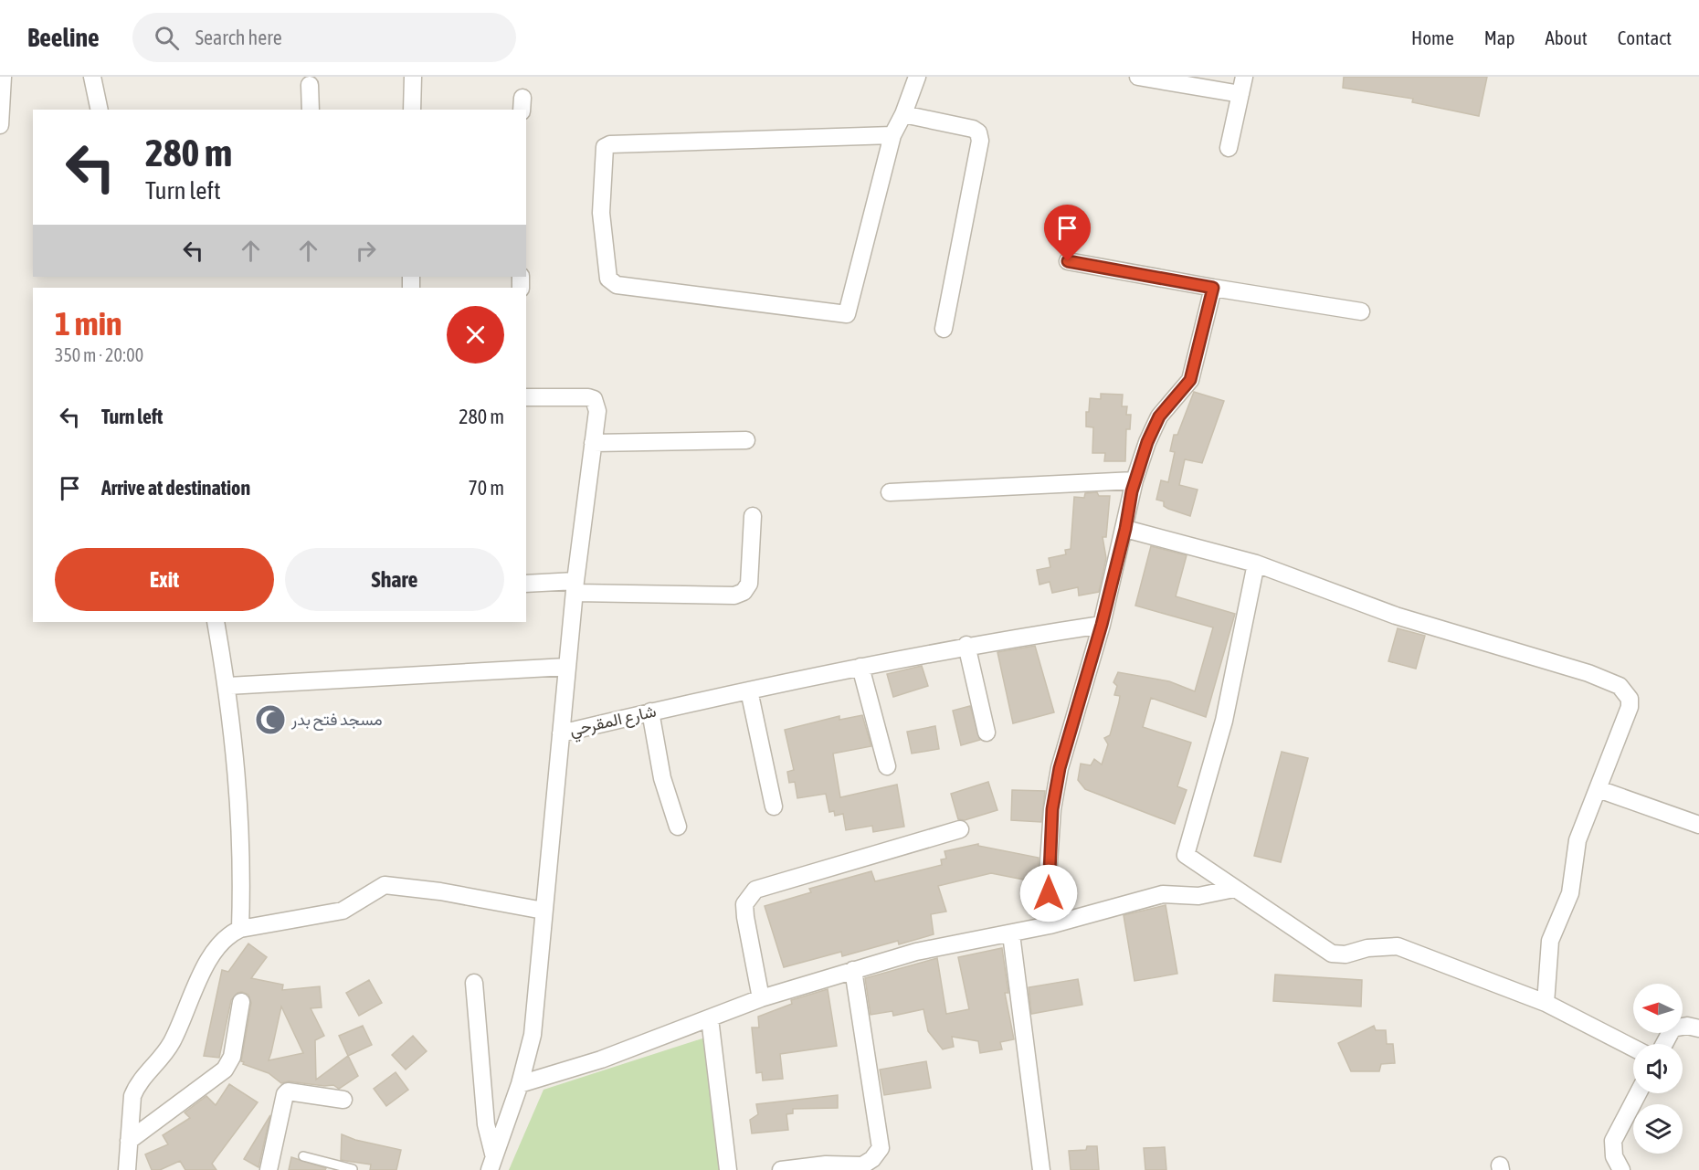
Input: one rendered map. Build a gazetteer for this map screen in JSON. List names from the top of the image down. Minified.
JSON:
{"streets":{"street":["شارع المقرحي"]},"places":{"mosque":["مسجد فتح بدر"]},"north":"left","page":{"header":"Beeline","search":"Search here","nav":["Home","Map","About","Contact"],"turn":["280 m","Turn left"],"heading":["1 min","350 m · 20:00"],"list":[{"name":"Turn left","value":"280 m"},{"name":"Arrive at destination","value":"70 m"}],"buttons":["Exit","Share"]}}
